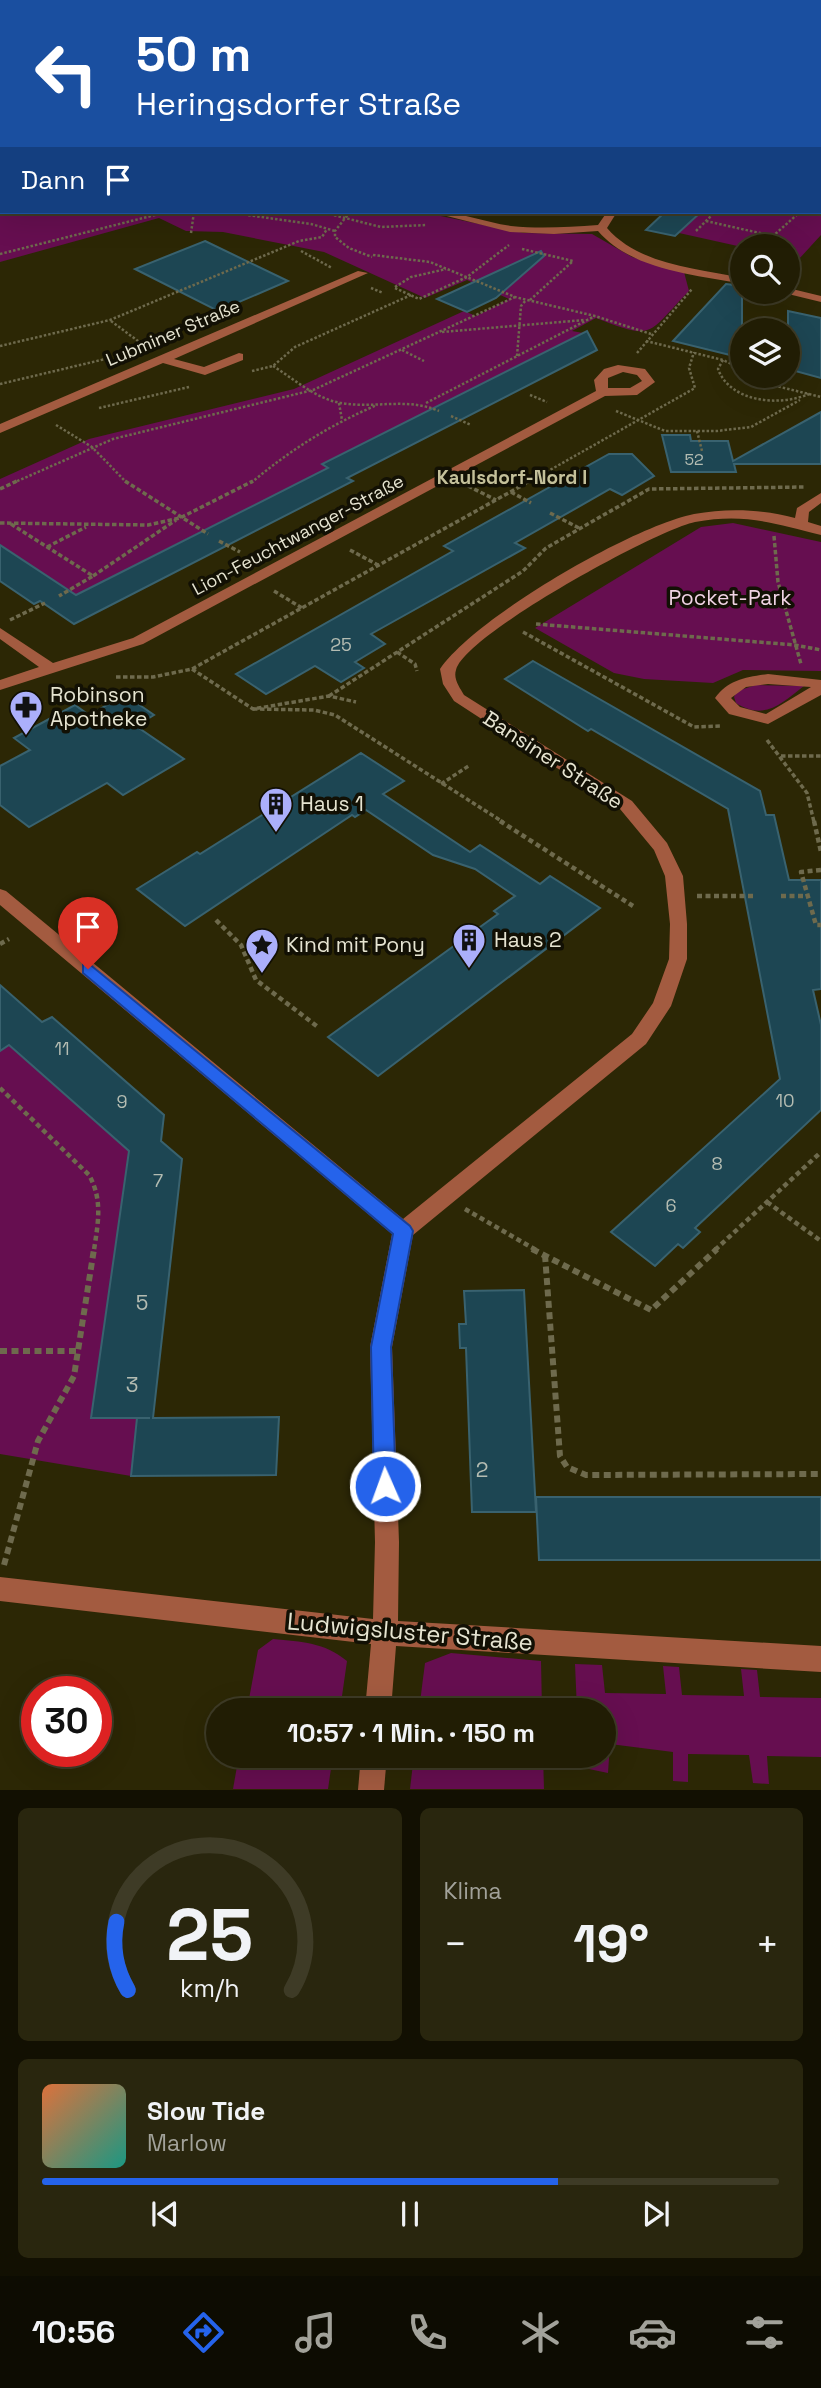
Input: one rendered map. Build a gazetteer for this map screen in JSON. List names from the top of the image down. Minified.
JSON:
{"streets":{"street":["Lubminer Straße","Lion-Feuchtwanger-Straße","Bansiner Straße","Ludwigsluster Straße"]},"districts":["Kaulsdorf-Nord I"],"parks":["Pocket-Park"],"places":{"pharmacy":["Robinson Apotheke"],"building":["Haus 1","Haus 2"],"place":["Kind mit Pony"]},"house_numbers":["52","25","11","10","9","8","7","6","5","3","2"],"page":{"turn":["50 m","Heringsdorfer Straße"],"then":"Dann","limit":"30","trip":"10:57 · 1 Min. · 150 m","tile":"Klima","heat":["−","19°","+"],"song":["Slow Tide","Marlow"],"tabs":"10:56","gauge":["25","km/h"]}}
